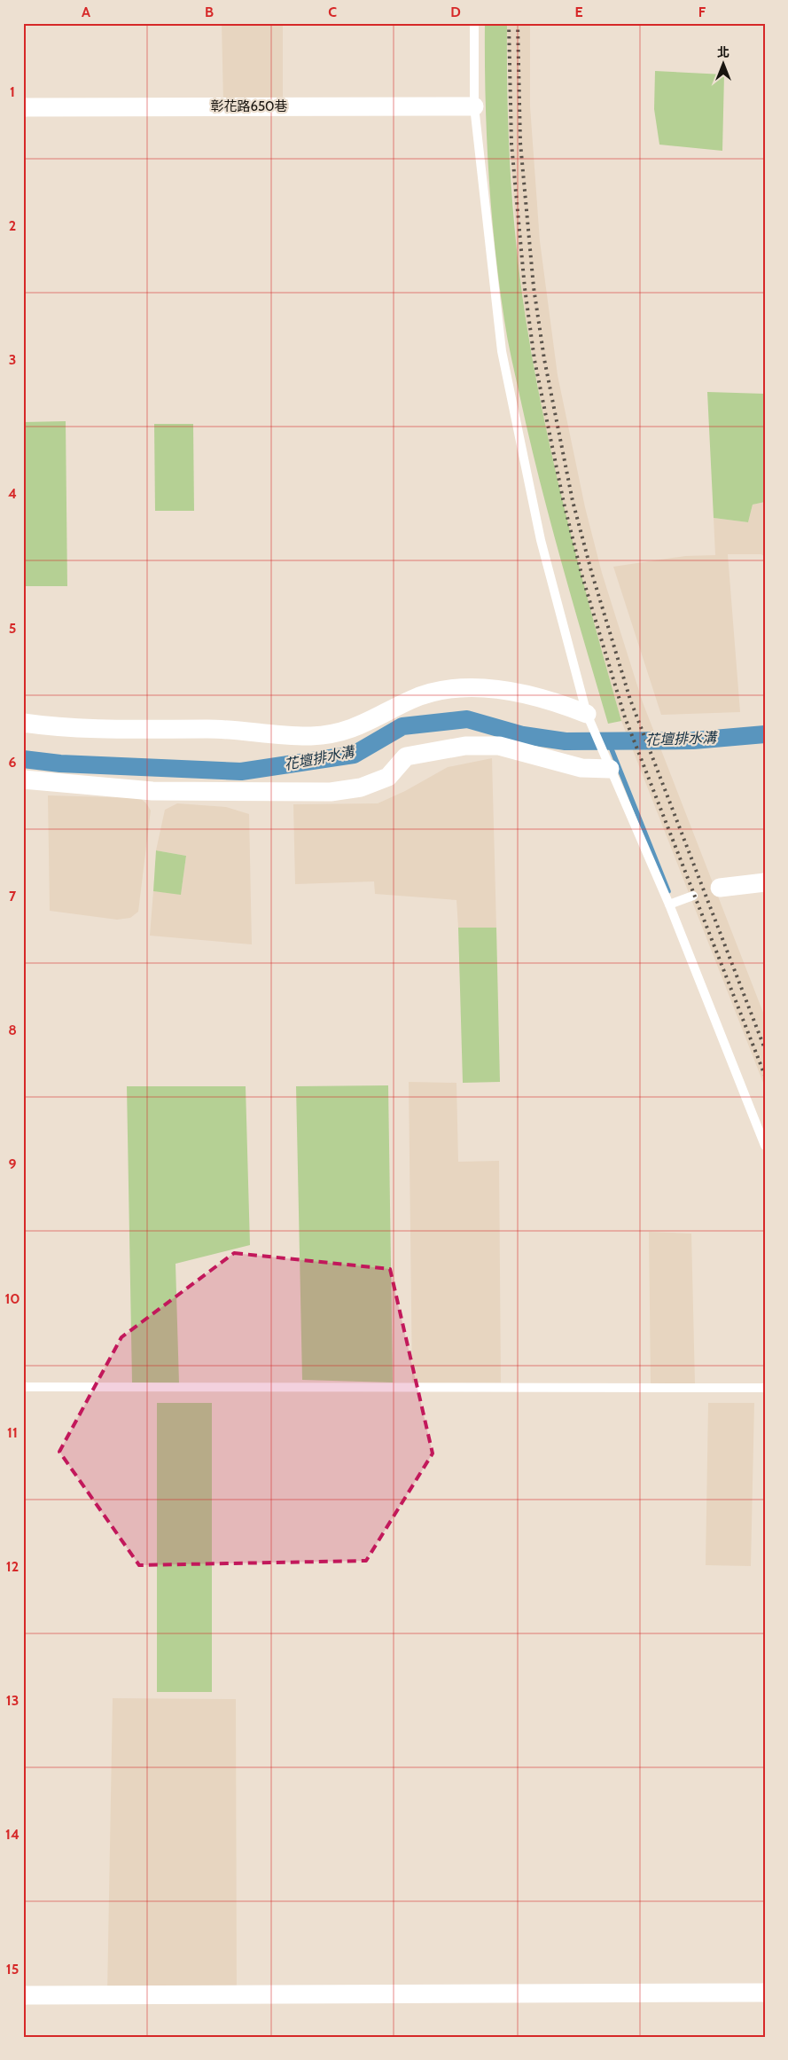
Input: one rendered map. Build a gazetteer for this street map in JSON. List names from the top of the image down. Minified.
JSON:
{"streets":{"street":["彰花路650巷"]},"water":["花壇排水溝"],"north":"top","grid":{"columns":["A","B","C","D","E","F"],"rows":["1","2","3","4","5","6","7","8","9","10","11","12","13","14","15"]}}
